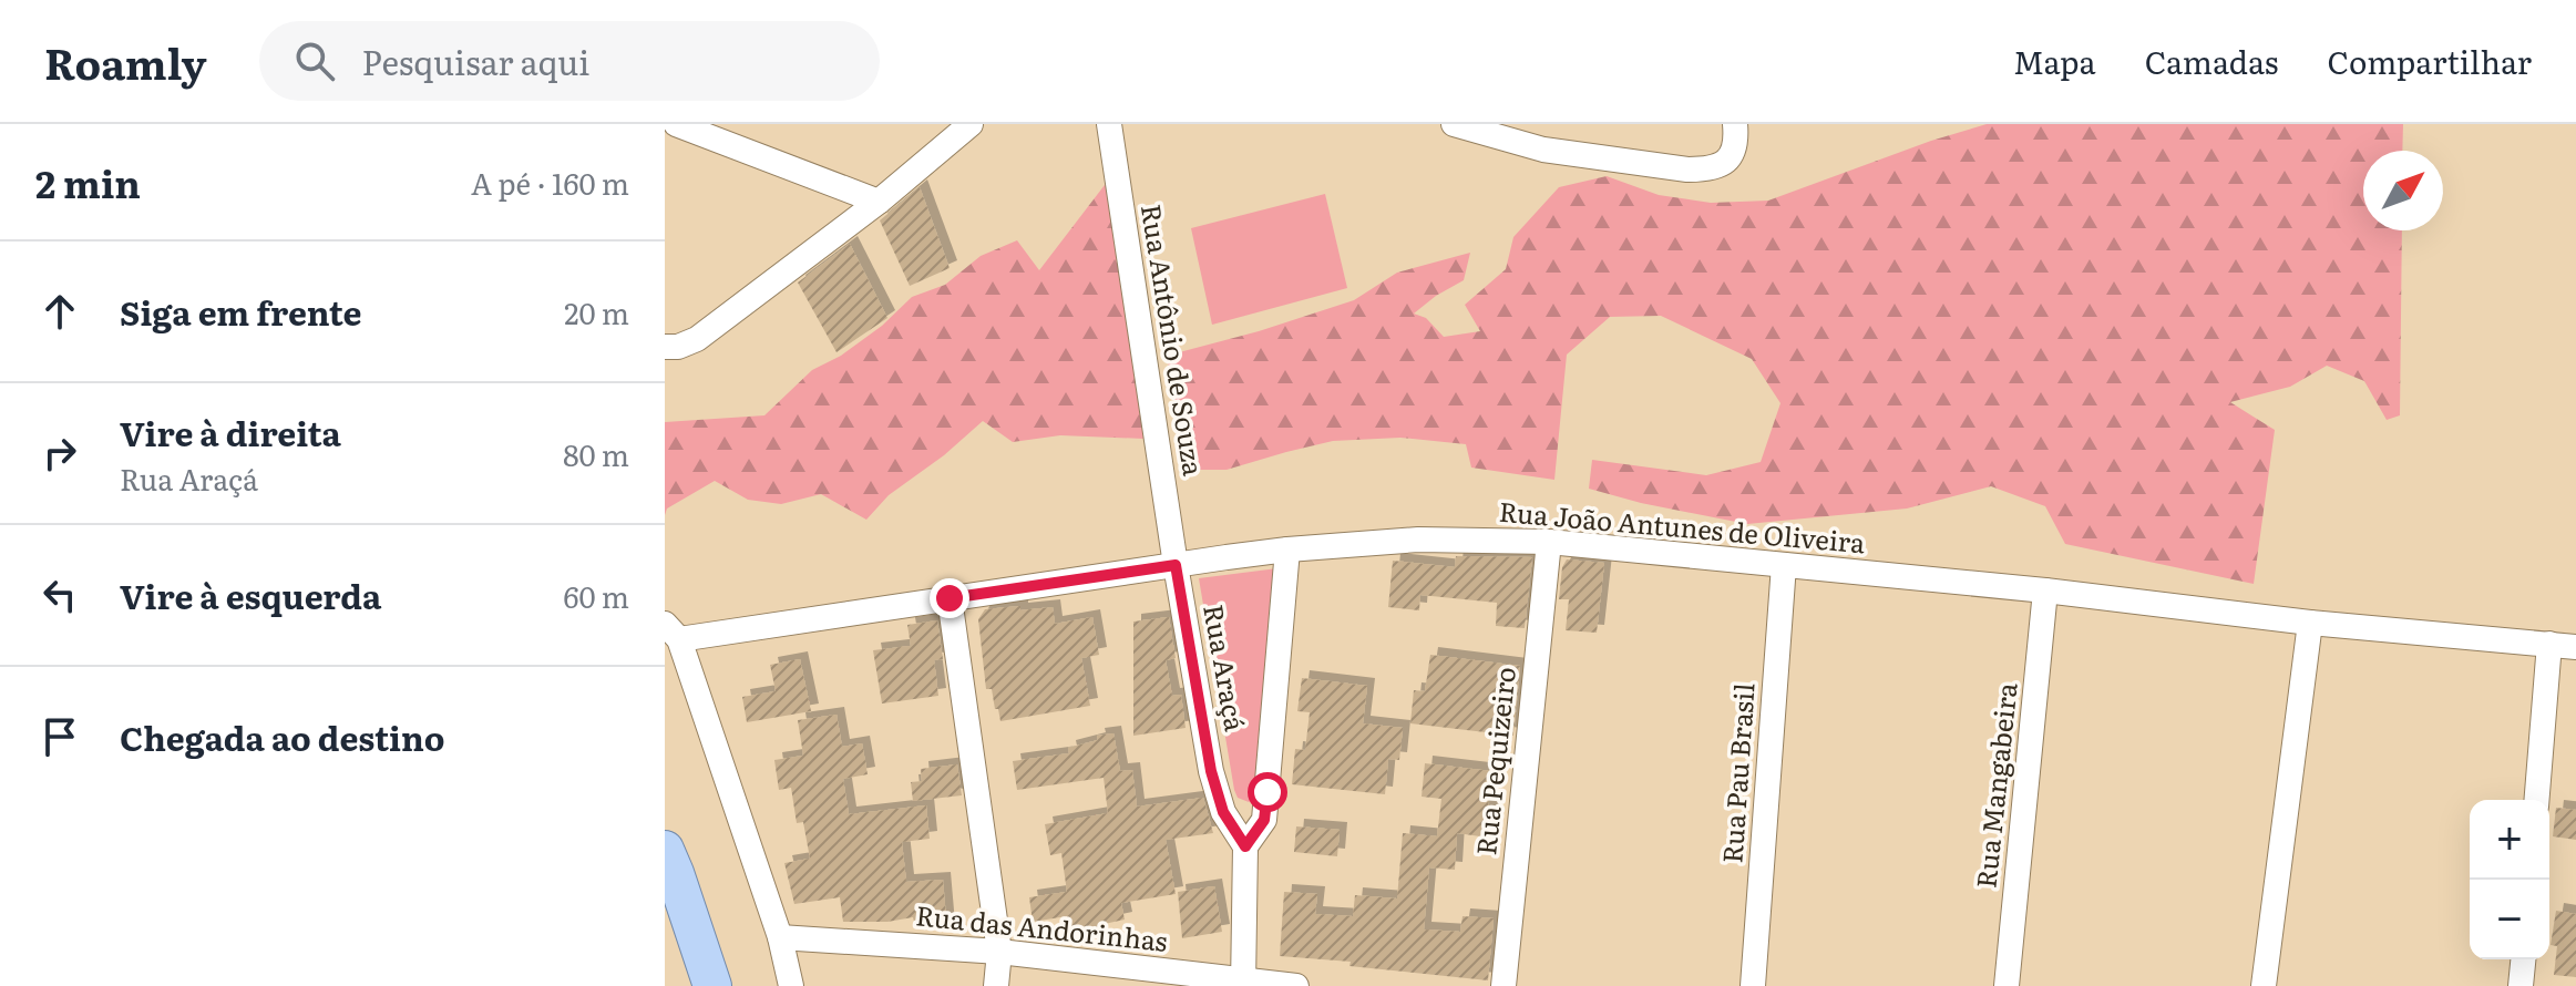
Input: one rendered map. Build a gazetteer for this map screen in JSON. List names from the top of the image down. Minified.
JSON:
{"streets":{"street":["Rua Antônio de Souza","Rua João Antunes de Oliveira","Rua Araçá","Rua Pequizeiro","Rua Pau Brasil","Rua Mangabeira","Rua das Andorinhas"]},"crossings":[["Rua Antônio de Souza","Rua João Antunes de Oliveira"],["Rua Antônio de Souza","Rua Araçá"],["Rua João Antunes de Oliveira","Rua Araçá"],["Rua João Antunes de Oliveira","Rua Pequizeiro"],["Rua João Antunes de Oliveira","Rua Pau Brasil"],["Rua João Antunes de Oliveira","Rua Mangabeira"]],"north":"top right","page":{"header":"Roamly","search":"Pesquisar aqui","nav":["Mapa","Camadas","Compartilhar"],"heading":["2 min","A pé · 160 m"],"list":[["Siga em frente","20 m"],["Vire à direita","Rua Araçá","80 m"],["Vire à esquerda","60 m"],"Chegada ao destino"],"map_buttons":["+","−"]}}
